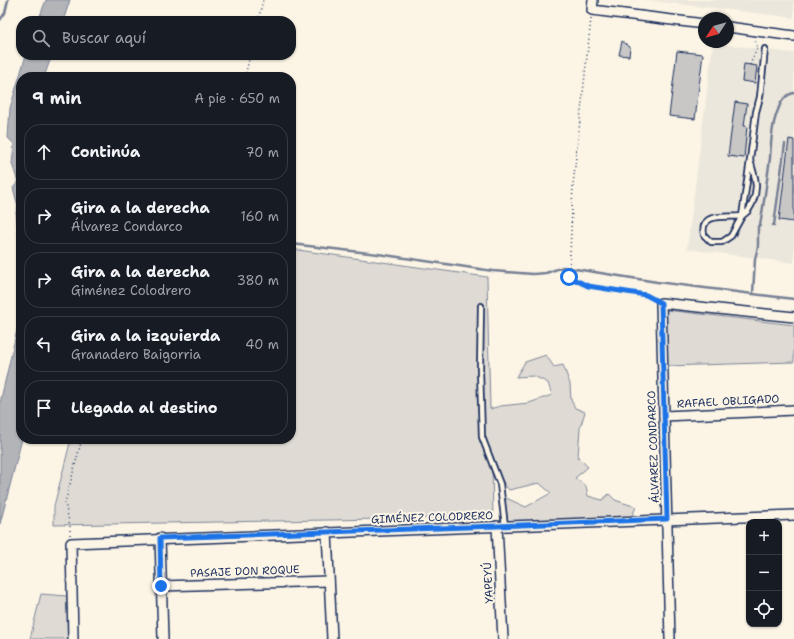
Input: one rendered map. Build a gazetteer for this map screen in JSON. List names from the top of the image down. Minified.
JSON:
{"streets":{"street":["RAFAEL OBLIGADO","ÁLVAREZ CONDARCO","GIMÉNEZ COLODRERO","PASAJE DON ROQUE","YAPEYÚ"]},"crossings":[["RAFAEL OBLIGADO","ÁLVAREZ CONDARCO"],["ÁLVAREZ CONDARCO","GIMÉNEZ COLODRERO"],["GIMÉNEZ COLODRERO","YAPEYÚ"]],"north":"bottom left","page":{"search":"Buscar aquí","heading":["9 min","A pie · 650 m"],"list":[["Continúa","70 m"],["Gira a la derecha","Álvarez Condarco","160 m"],["Gira a la derecha","Giménez Colodrero","380 m"],["Gira a la izquierda","Granadero Baigorria","40 m"],"Llegada al destino"],"map_buttons":["+","−"]}}
